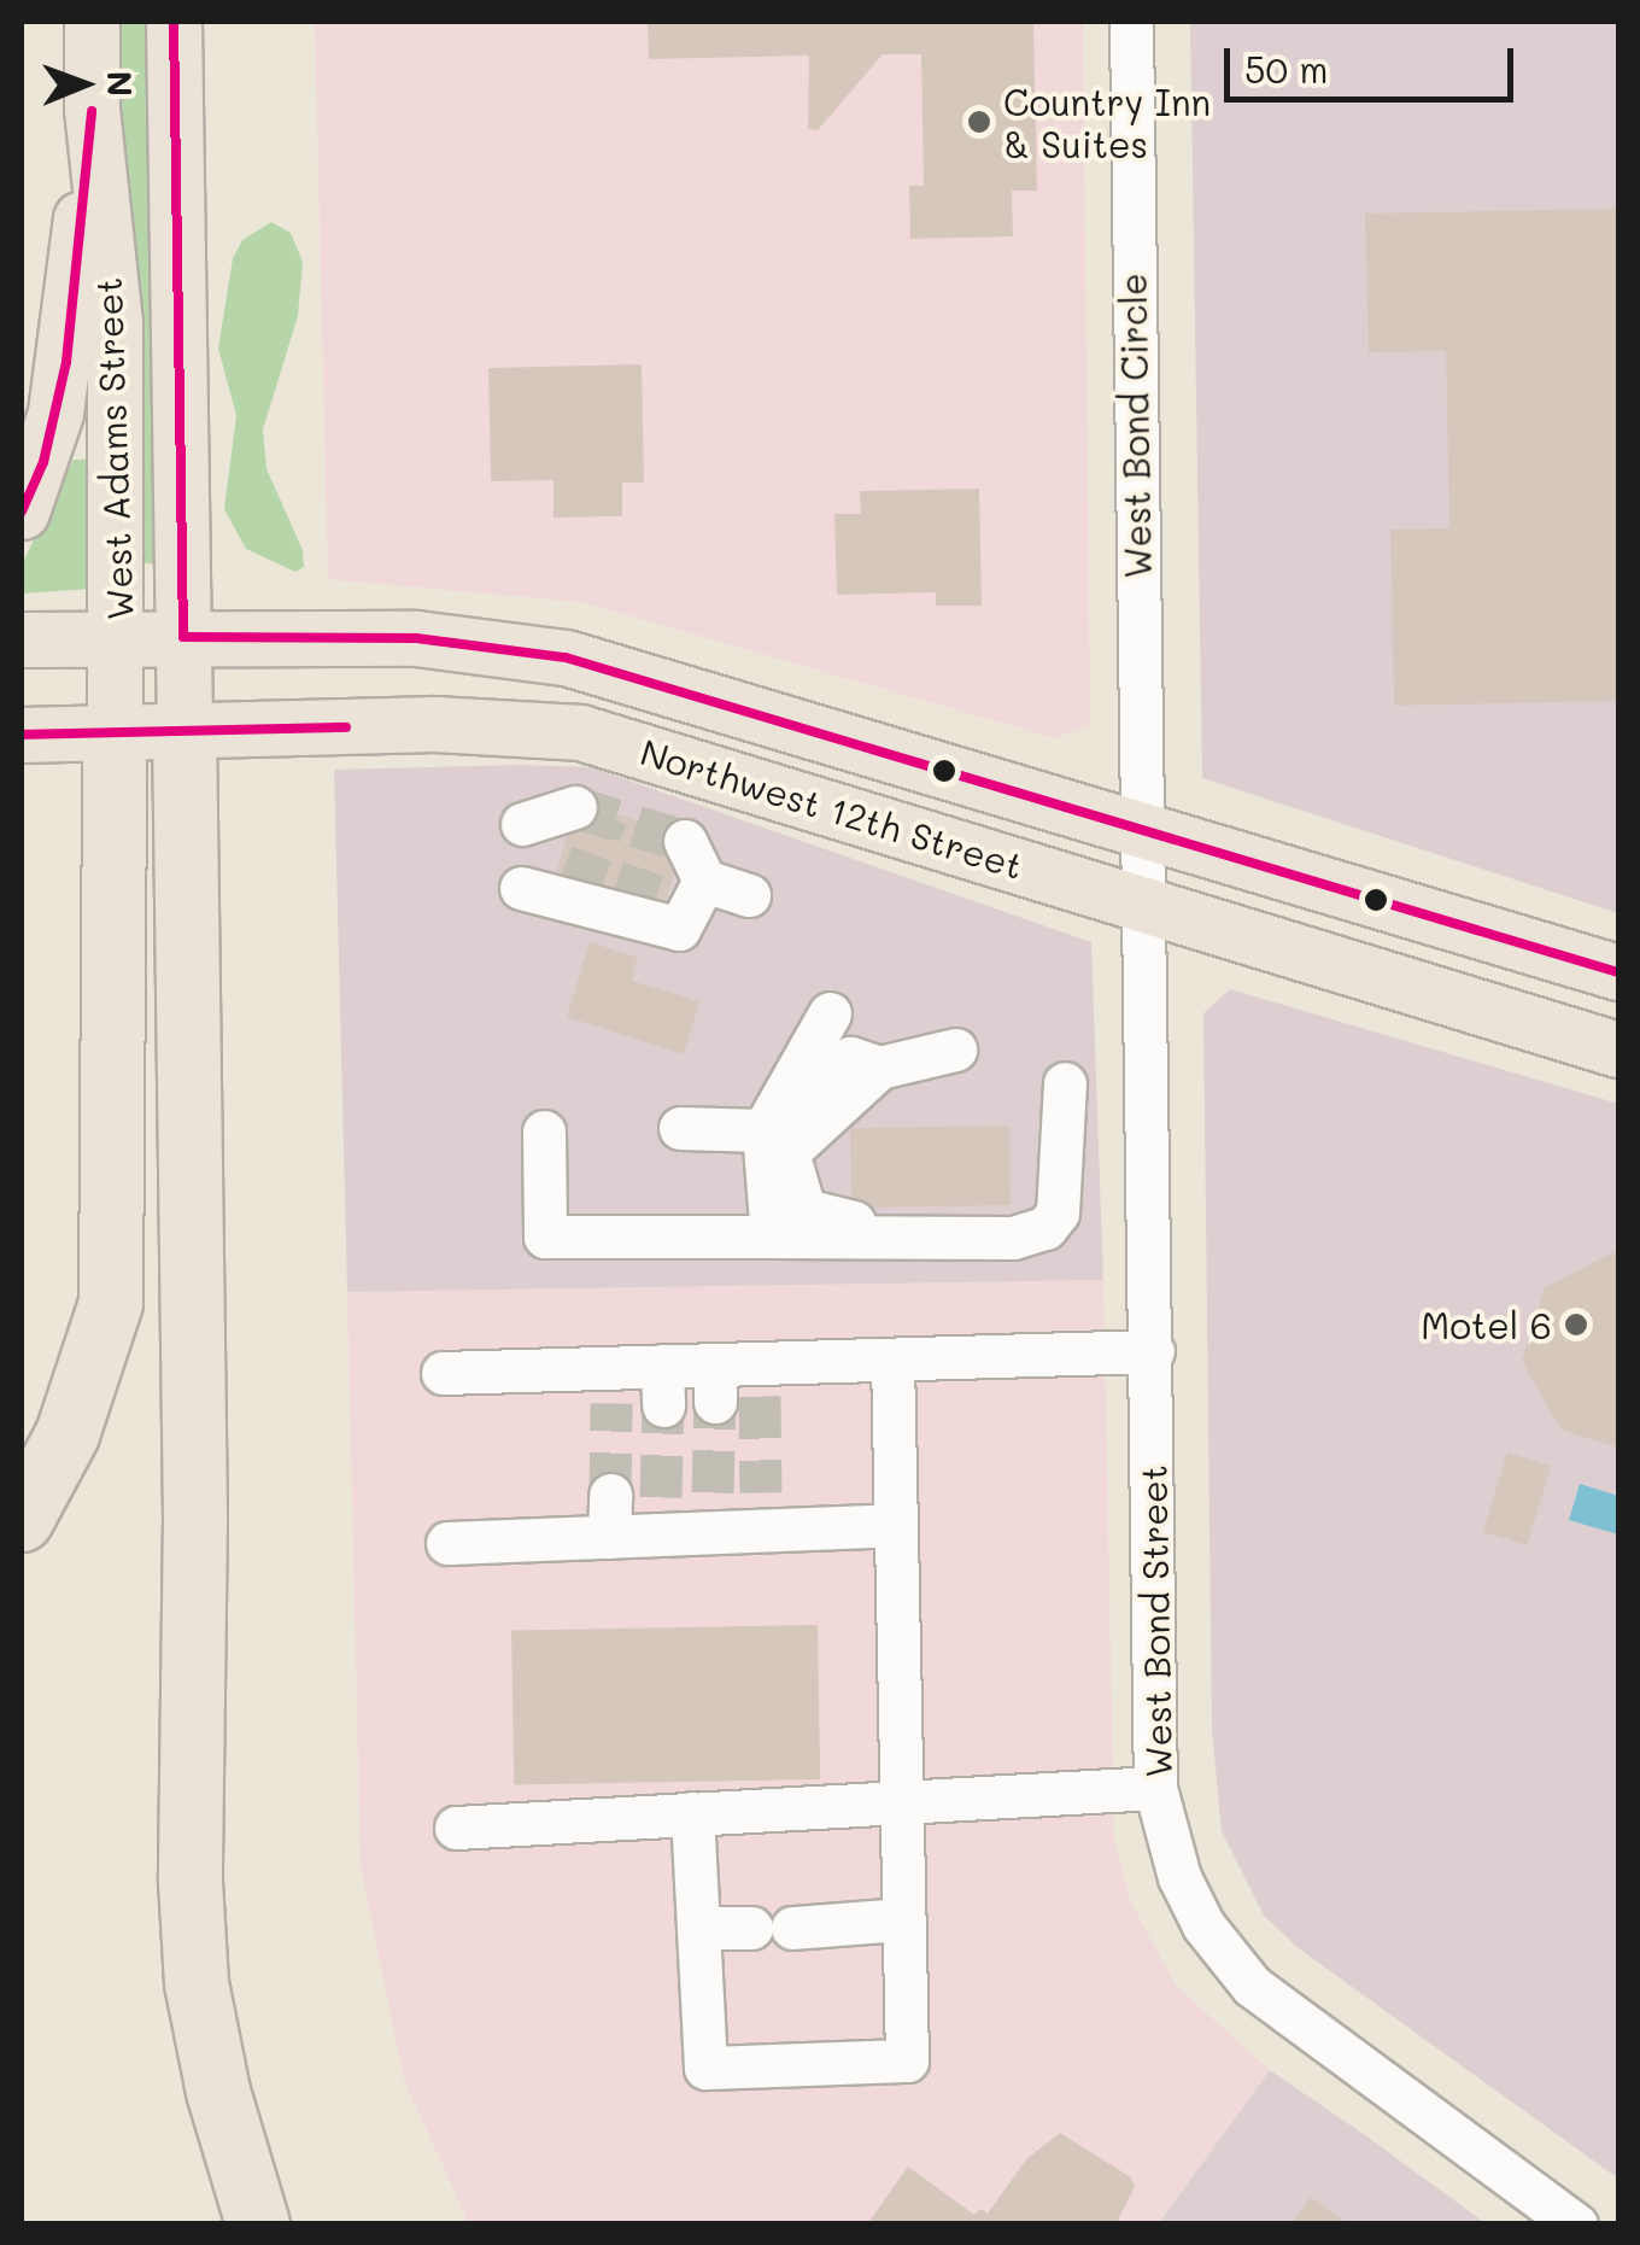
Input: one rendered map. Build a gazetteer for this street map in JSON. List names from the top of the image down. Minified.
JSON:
{"streets":{"main road":["West Adams Street","Northwest 12th Street"],"street":["West Bond Circle","West Bond Street"]},"crossings":[["West Bond Circle","Northwest 12th Street"],["West Bond Circle","West Bond Street"],["West Adams Street","Northwest 12th Street"],["Northwest 12th Street","West Bond Street"]],"places":["Country Inn & Suites","Motel 6"],"scale_bar":"50 m","north":"right"}
